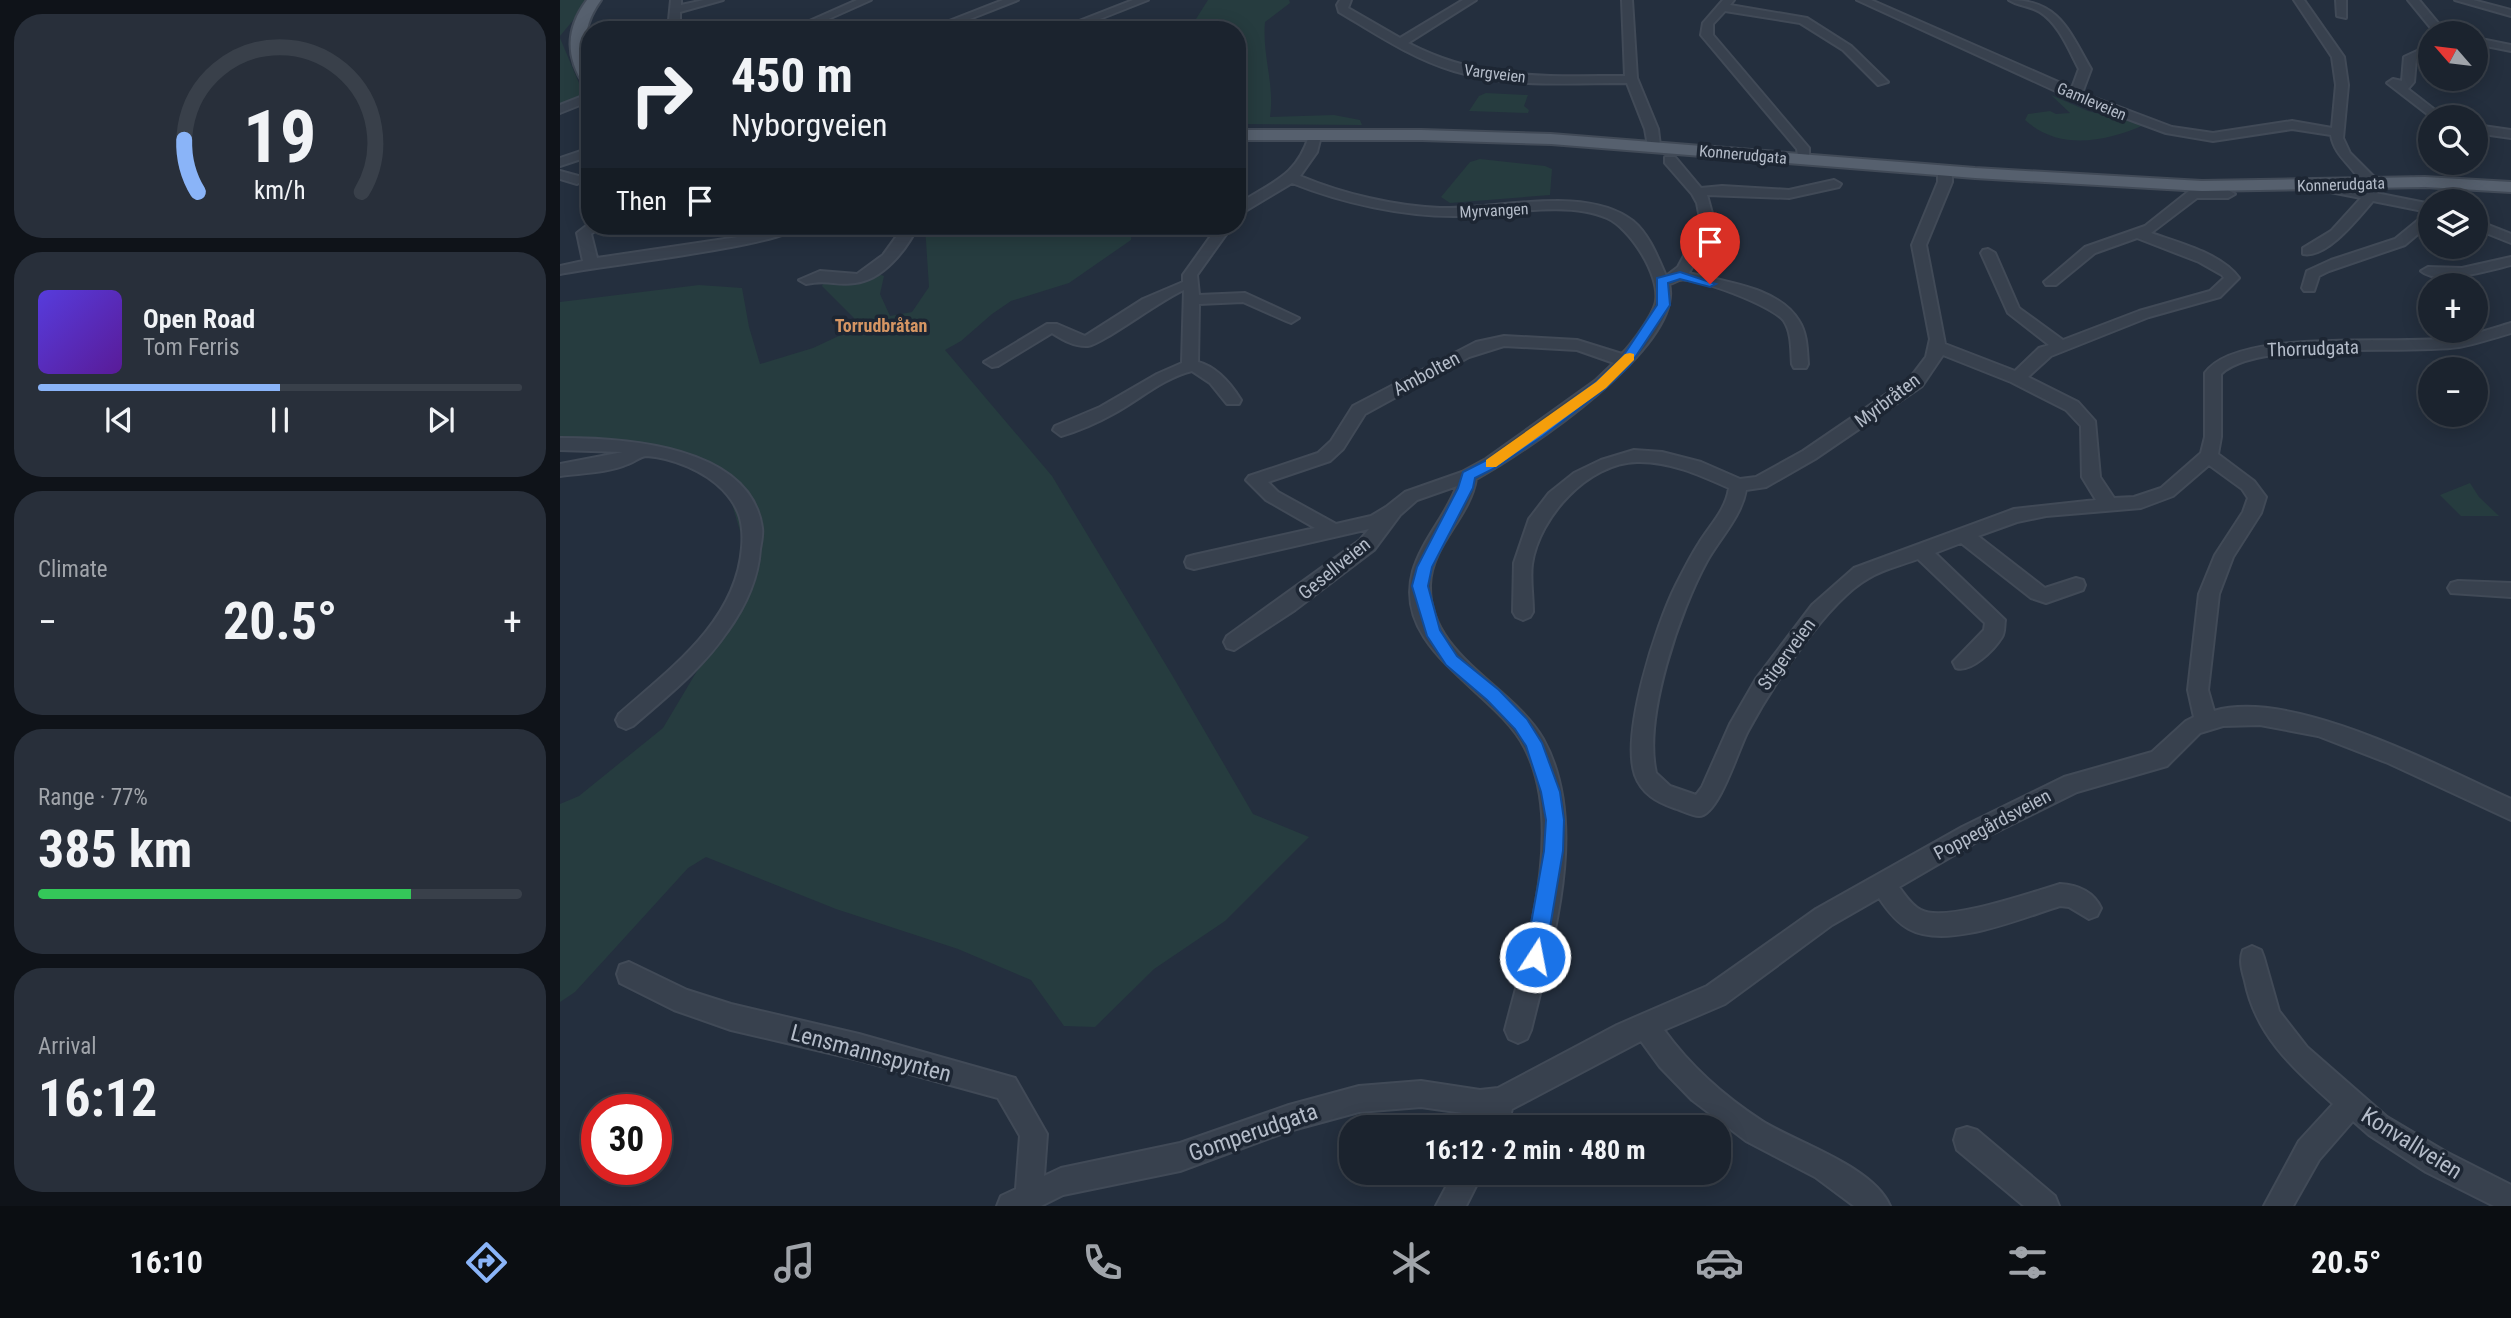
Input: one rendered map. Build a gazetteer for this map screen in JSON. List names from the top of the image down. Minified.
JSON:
{"streets":{"main road":["Konnerudgata"],"street":["Vargveien","Gamleveien","Myrvangen","Thorrudgata","Ambolten","Myrbråten","Gesellveien","Stigerveien","Poppegårdsveien","Lensmannspynten","Gomperudgata","Konvallveien"]},"crossings":[["Myrvangen","Gesellveien"],["Thorrudgata","Stigerveien"],["Ambolten","Gesellveien"],["Myrbråten","Stigerveien"],["Poppegårdsveien","Gomperudgata"],["Lensmannspynten","Gomperudgata"]],"districts":["Torrudbråtan"],"north":"top left","page":{"map_buttons":["+","−"],"turn":["450 m","Nyborgveien"],"then":"Then","song":["Open Road","Tom Ferris"],"tile":["Climate",["Range · 77%","385 km"],["Arrival","16:12"]],"heat":["−","20.5°","+"],"limit":"30","trip":"16:12 · 2 min · 480 m","tabs":["16:10","20.5°"],"gauge":["19","km/h"]}}
